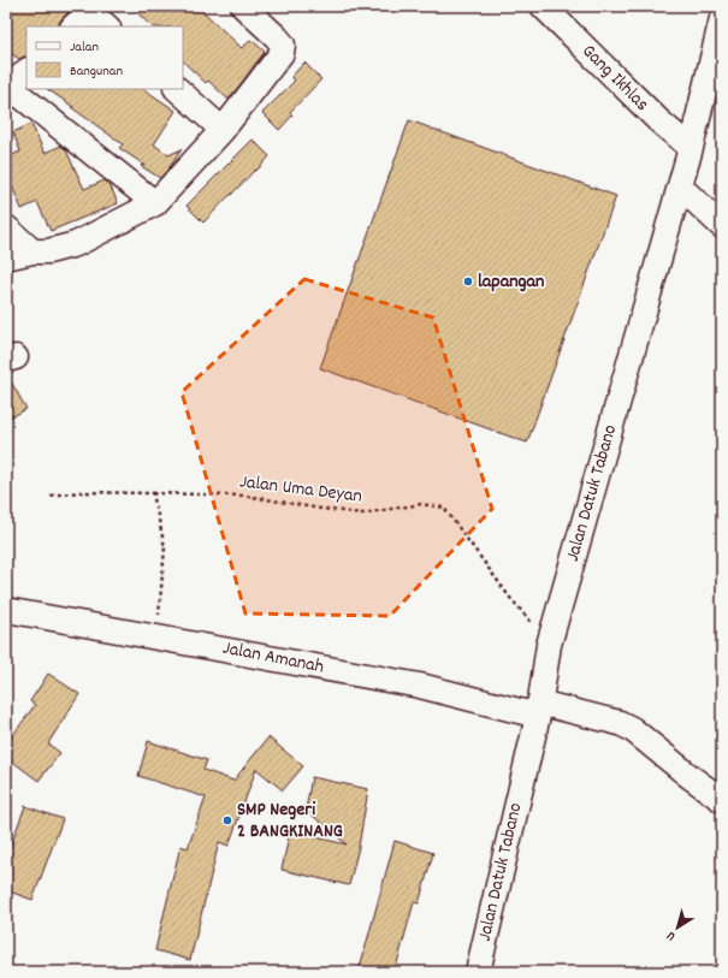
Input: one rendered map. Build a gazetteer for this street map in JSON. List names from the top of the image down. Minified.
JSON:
{"streets":{"street":["Gang Ikhlas","Jalan Datuk Tabano","Jalan Amanah"],"path":["Jalan Uma Deyan"]},"crossings":[["Gang Ikhlas","Jalan Datuk Tabano"],["Jalan Uma Deyan","Jalan Datuk Tabano"],["Jalan Datuk Tabano","Jalan Amanah"]],"places":["lapangan","SMP Negeri 2 BANGKINANG"],"legend":["Jalan","Bangunan"],"north":"bottom left"}
